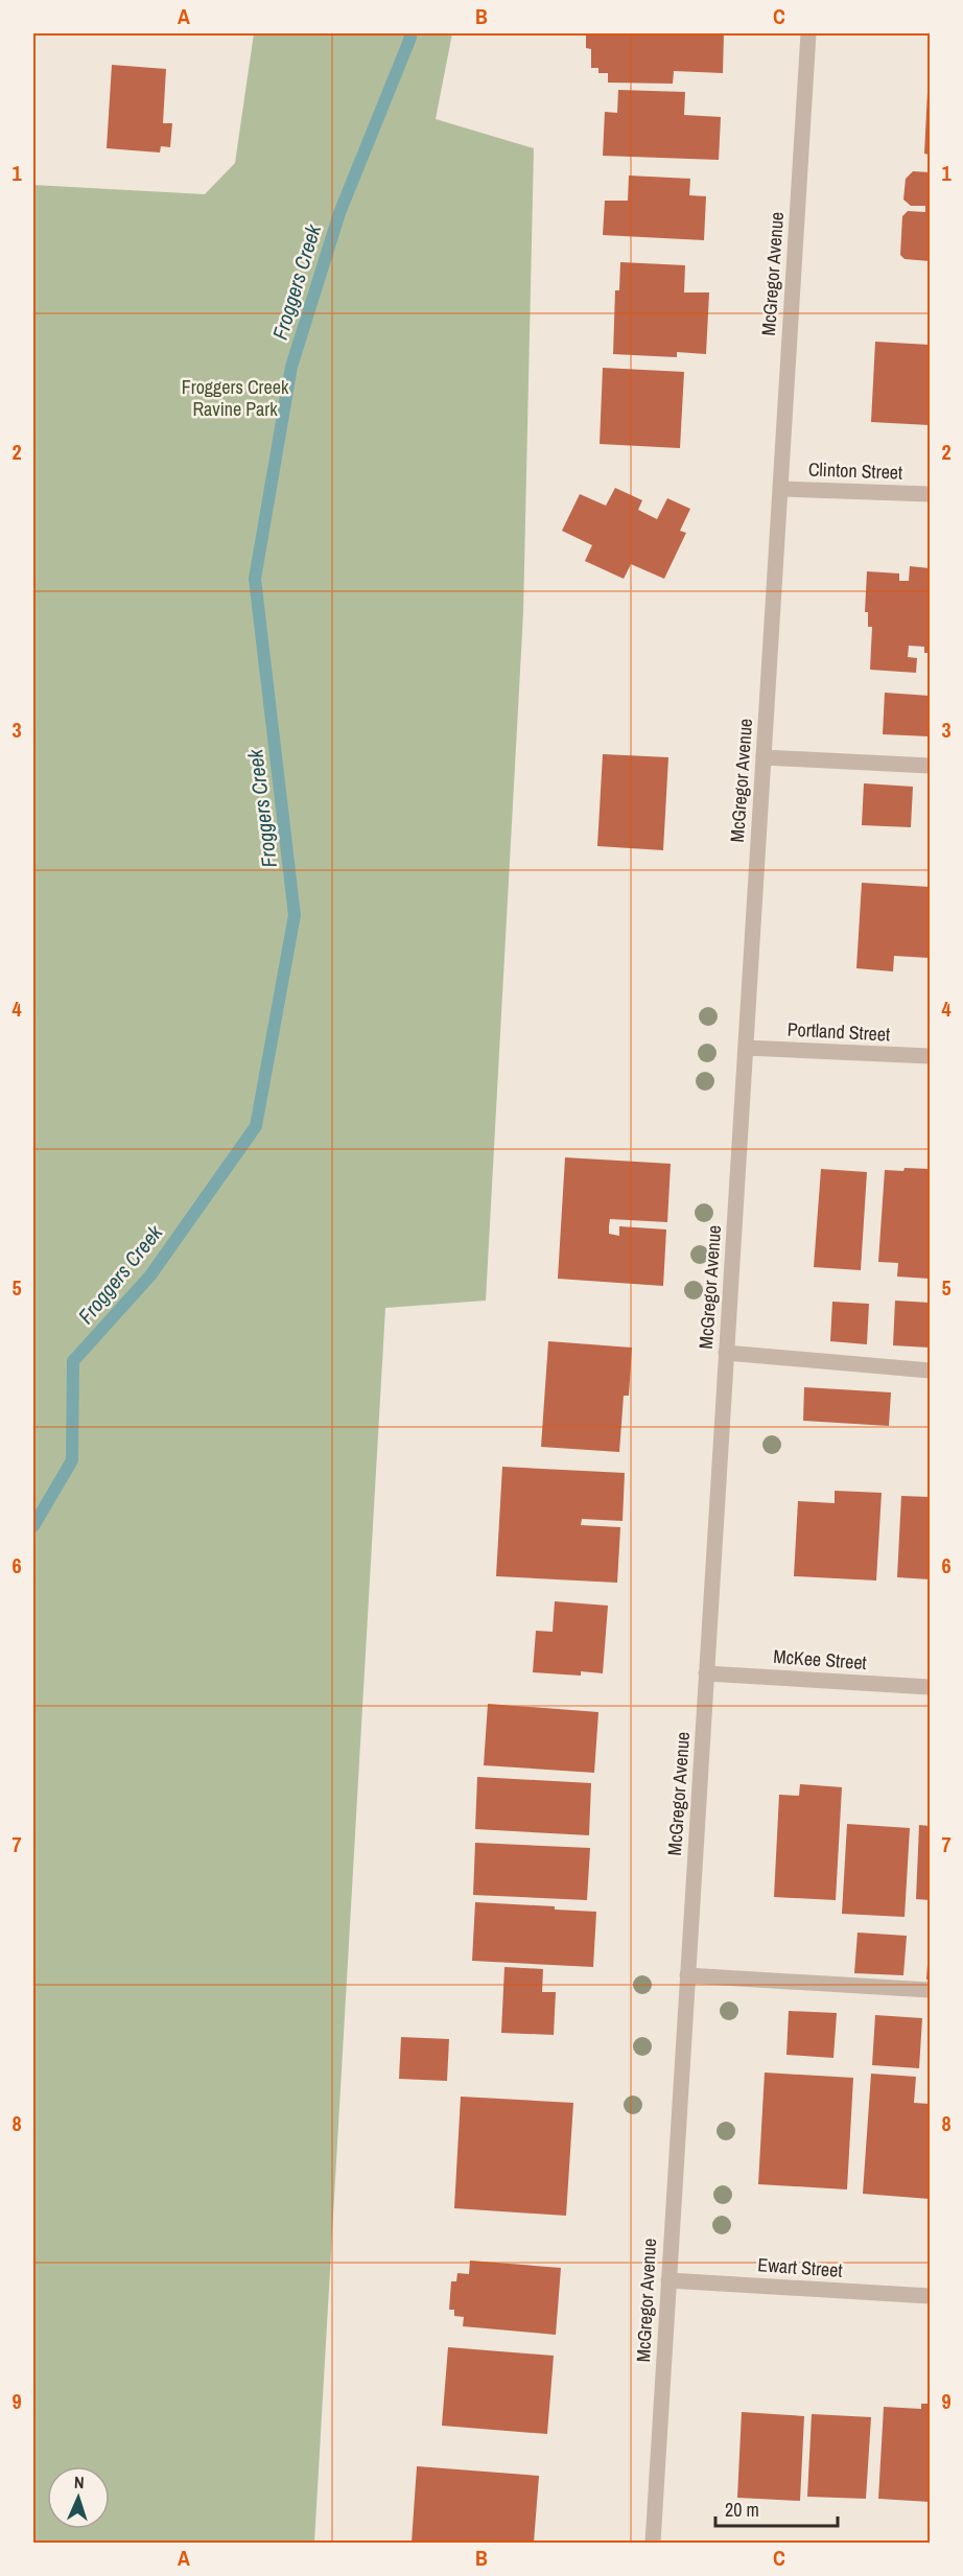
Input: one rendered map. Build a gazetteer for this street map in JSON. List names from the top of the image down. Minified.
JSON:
{"streets":{"street":["McGregor Avenue","Clinton Street","Portland Street","McKee Street","Ewart Street"]},"crossings":[["McGregor Avenue","Clinton Street"],["McGregor Avenue","Portland Street"],["McGregor Avenue","McKee Street"],["McGregor Avenue","Ewart Street"]],"water":["Froggers Creek"],"parks":["Froggers Creek Ravine Park"],"scale_bar":"20 m","north":"top","grid":{"columns":["A","B","C"],"rows":["1","2","3","4","5","6","7","8","9"]}}
